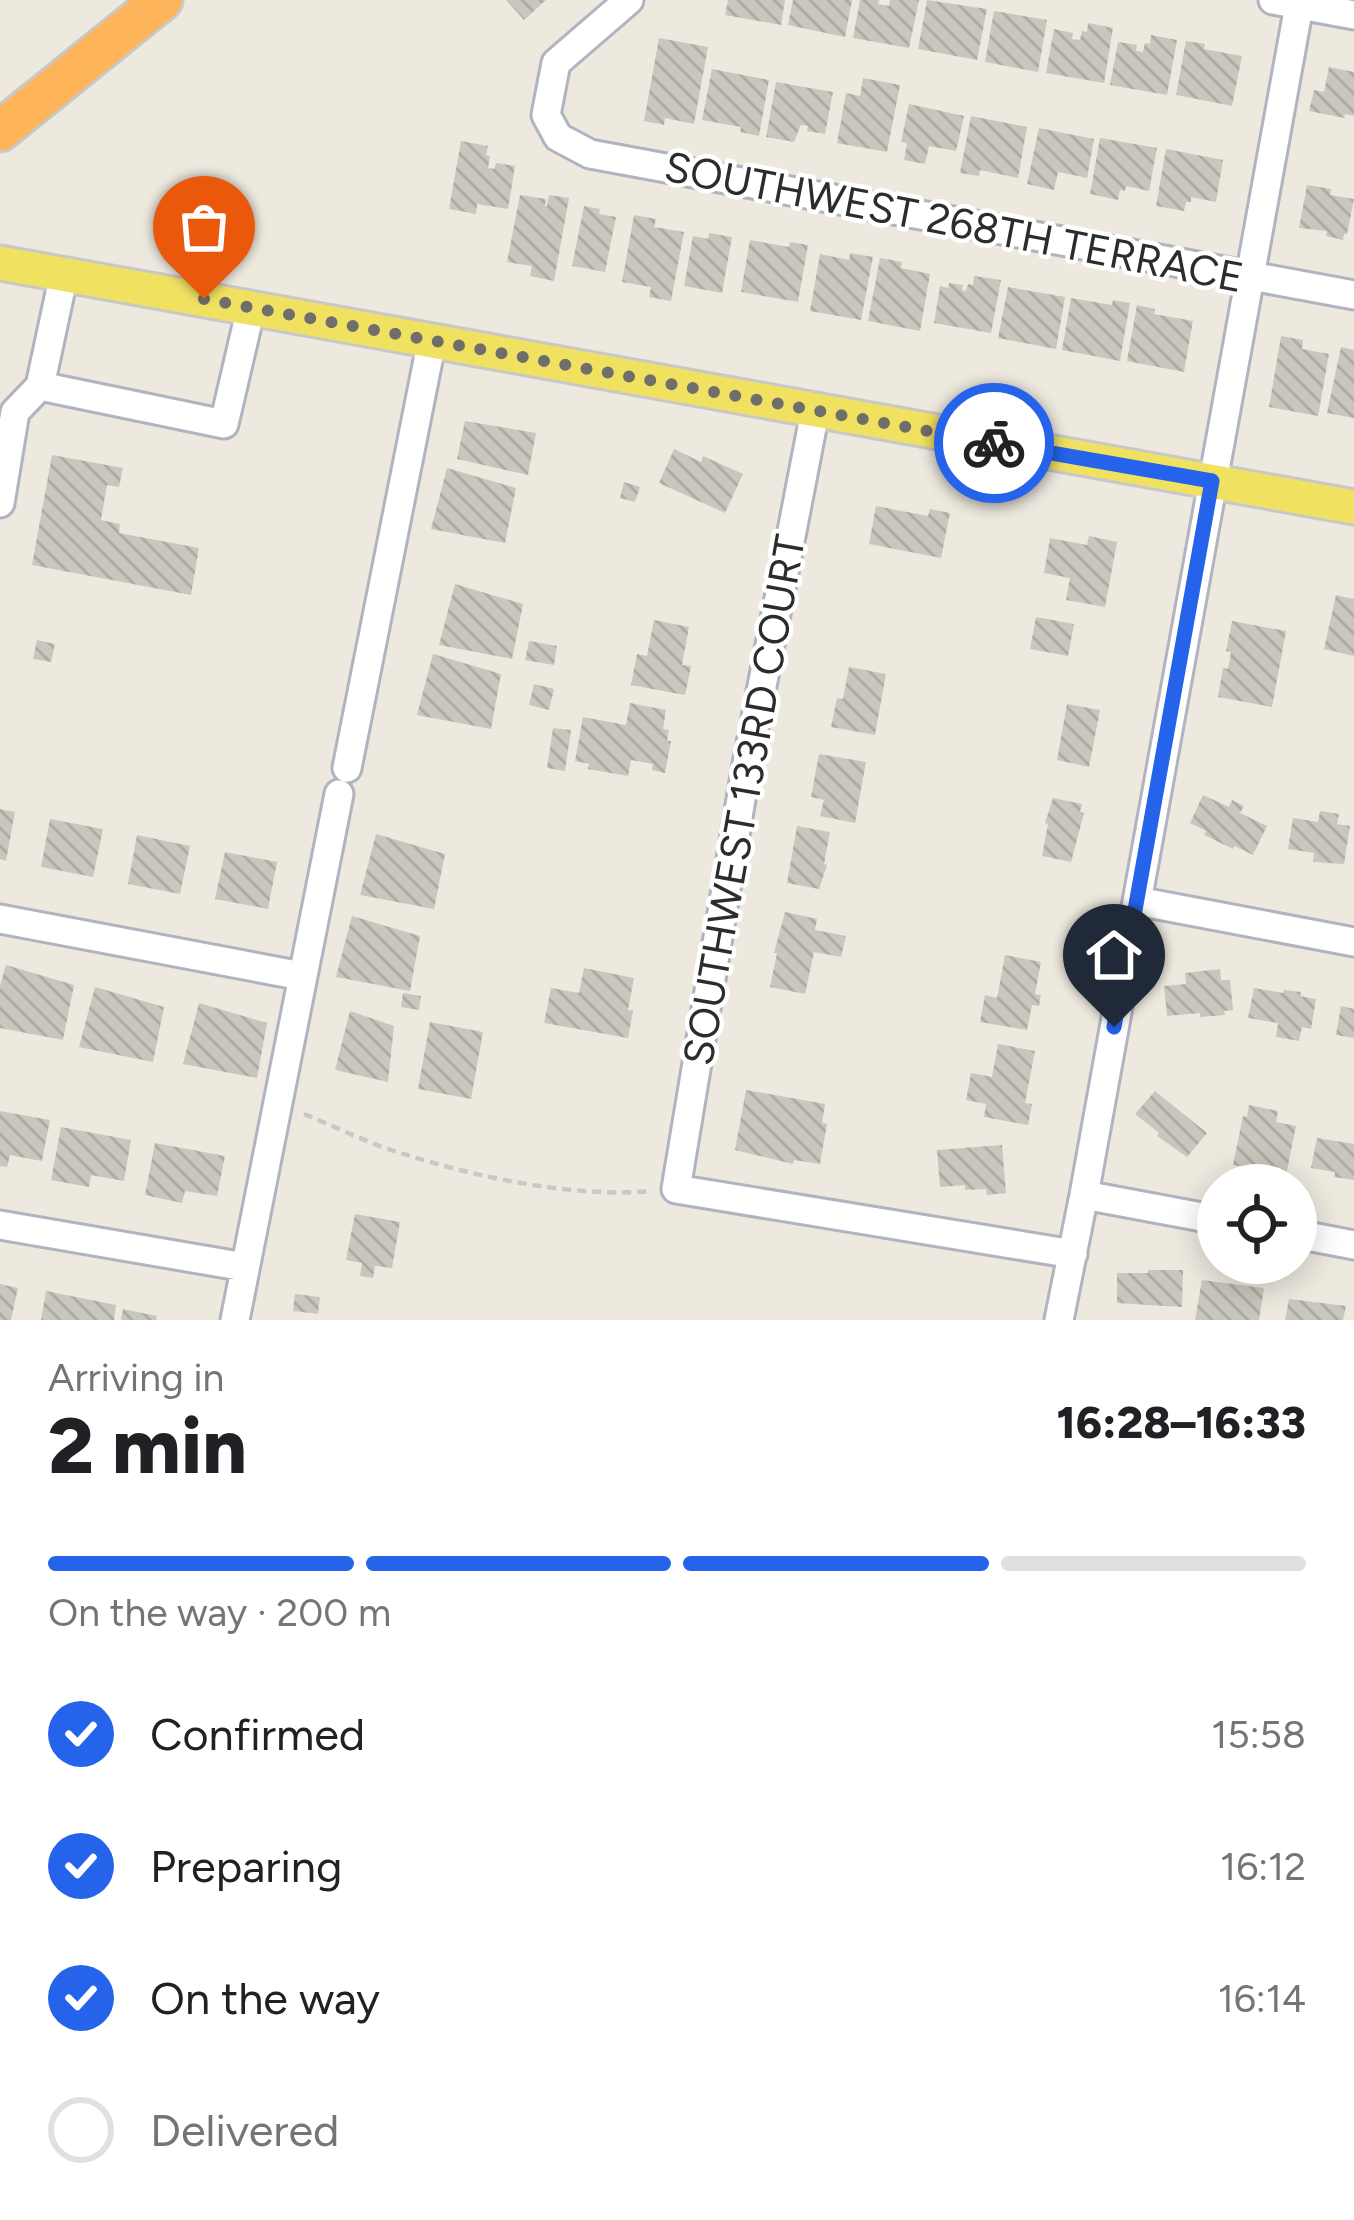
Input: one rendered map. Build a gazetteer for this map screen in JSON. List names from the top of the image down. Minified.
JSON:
{"streets":{"street":["SOUTHWEST 268TH TERRACE","SOUTHWEST 133RD COURT"]},"page":{"heading":["2 min","Arriving in","16:28–16:33"],"bar":"On the way · 200 m","list":[["Confirmed","15:58"],["Preparing","16:12"],["On the way","16:14"],"Delivered"]}}
